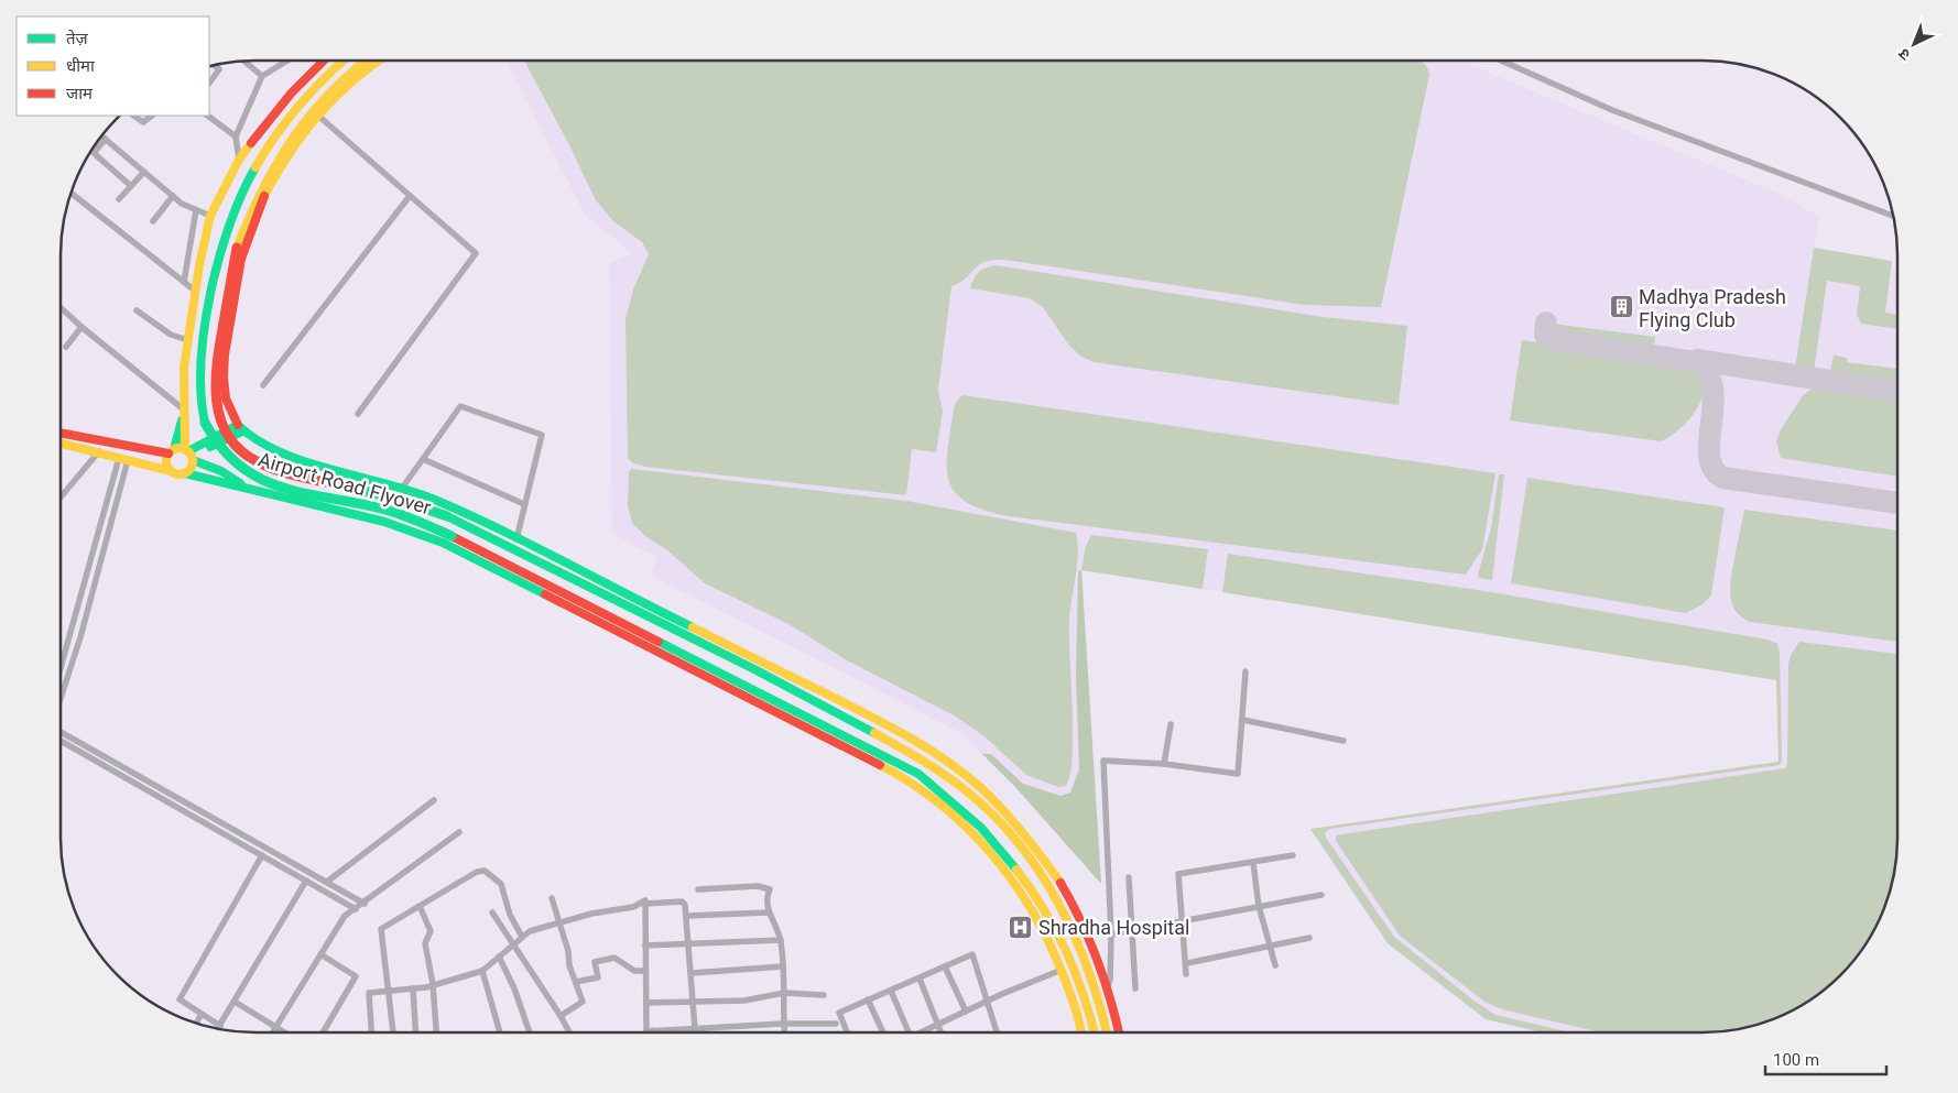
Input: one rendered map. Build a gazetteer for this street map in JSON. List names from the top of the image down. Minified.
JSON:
{"streets":{"main road":["Airport Road Flyover"]},"places":{"building":["Madhya Pradesh Flying Club"],"hospital":["Shradha Hospital"]},"legend":["तेज़","धीमा","जाम"],"scale_bar":"100 m","north":"bottom left"}
